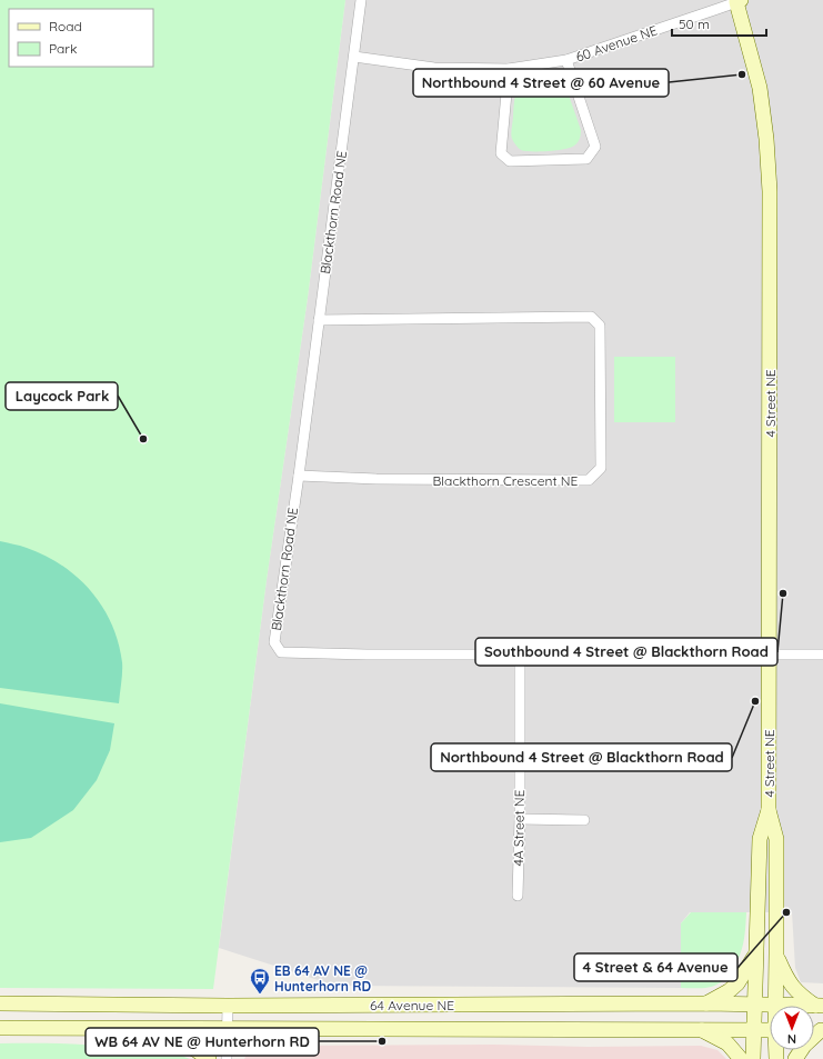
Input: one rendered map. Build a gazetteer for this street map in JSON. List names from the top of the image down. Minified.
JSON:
{"streets":{"main road":["4 Street NE","64 Avenue NE"],"street":["60 Avenue NE","Blackthorn Road NE","Blackthorn Crescent NE","4A Street NE"]},"crossings":[["60 Avenue NE","Blackthorn Road NE"],["60 Avenue NE","4 Street NE"],["Blackthorn Road NE","4 Street NE"],["Blackthorn Road NE","Blackthorn Crescent NE"],["Blackthorn Road NE","4A Street NE"],["4 Street NE","64 Avenue NE"]],"places":{"other":["Northbound 4 Street @ 60 Avenue","Laycock Park","Southbound 4 Street @ Blackthorn Road","Northbound 4 Street @ Blackthorn Road","4 Street & 64 Avenue","WB 64 AV NE @ Hunterhorn RD"],"bus stop":["EB 64 AV NE @ Hunterhorn RD"]},"legend":["Road","Park"],"scale_bar":"50 m","north":"bottom"}
